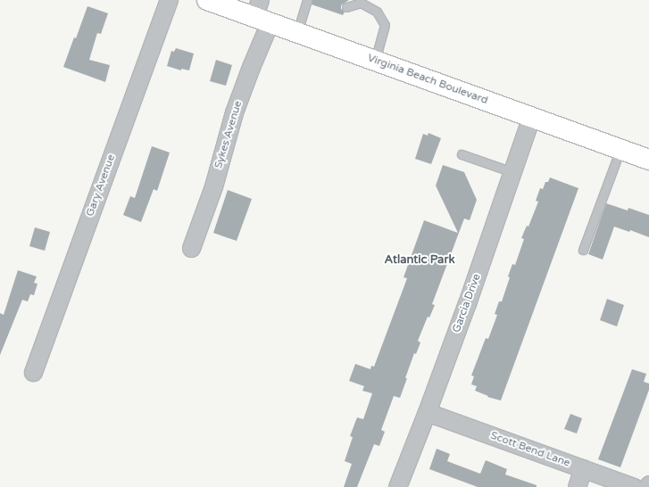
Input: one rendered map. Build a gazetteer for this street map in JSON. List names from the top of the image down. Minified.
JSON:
{"streets":{"main road":["Virginia Beach Boulevard"],"street":["Sykes Avenue","Gary Avenue","Garcia Drive","Scott Bend Lane"]},"crossings":[["Virginia Beach Boulevard","Sykes Avenue"],["Virginia Beach Boulevard","Garcia Drive"],["Garcia Drive","Scott Bend Lane"]],"districts":["Atlantic Park"]}
